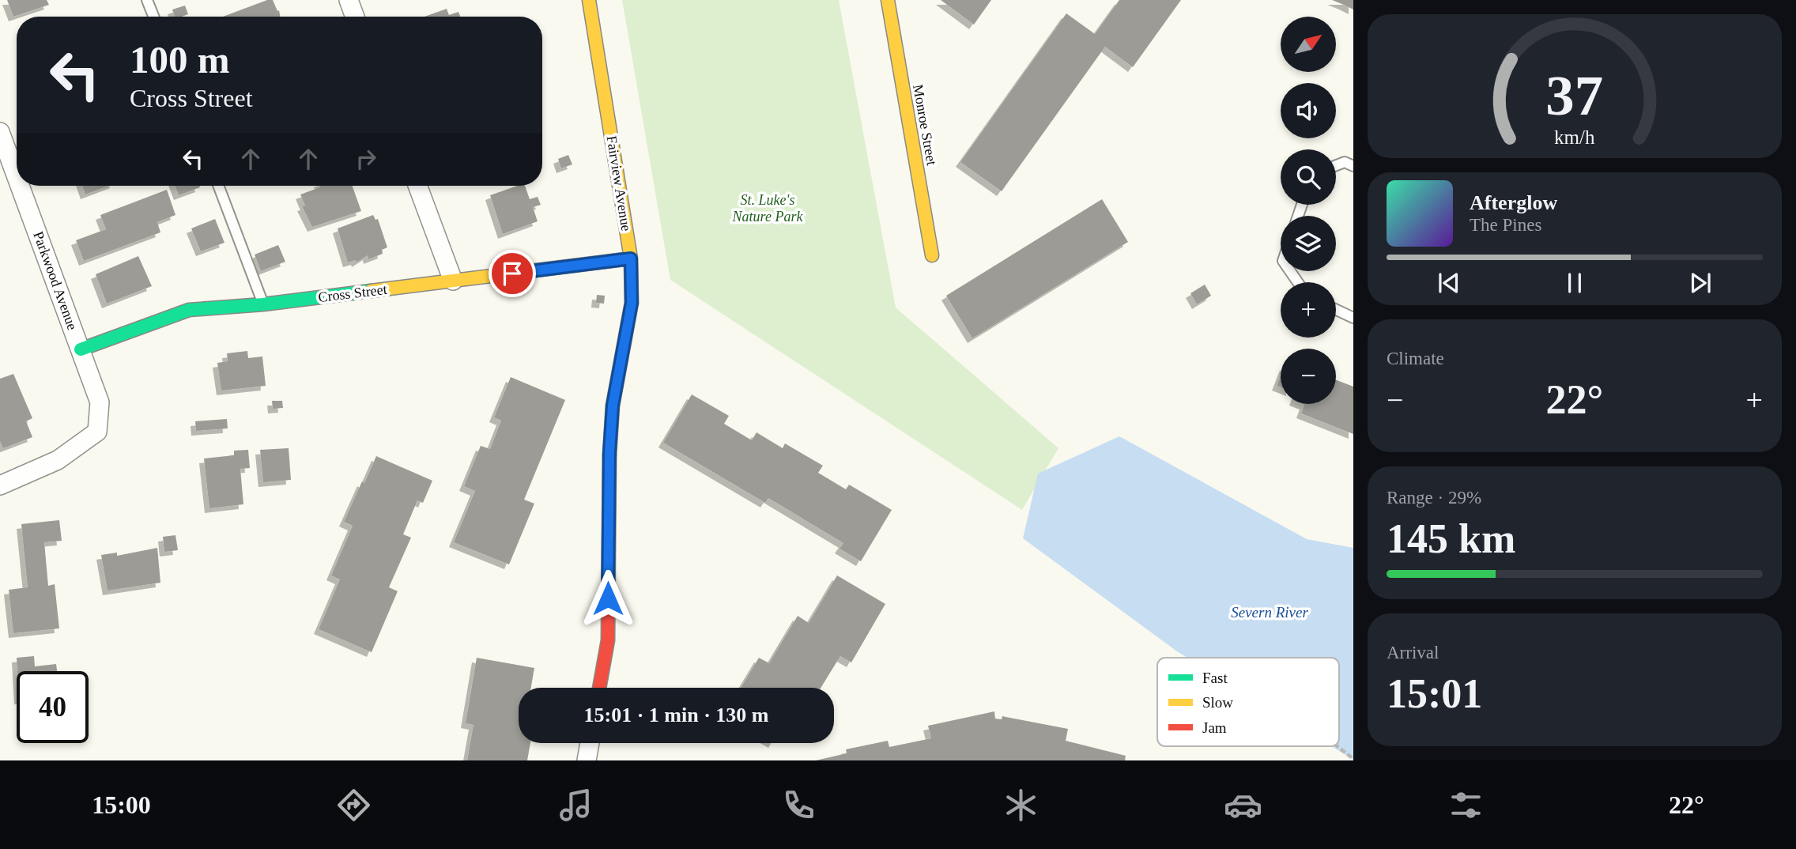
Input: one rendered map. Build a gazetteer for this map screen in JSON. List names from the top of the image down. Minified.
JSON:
{"streets":{"street":["Monroe Street","Fairview Avenue","Parkwood Avenue","Cross Street"]},"crossings":[["Fairview Avenue","Cross Street"],["Parkwood Avenue","Cross Street"]],"water":["Severn River"],"parks":["St. Luke's Nature Park"],"legend":["Fast","Slow","Jam"],"north":"top right","page":{"map_buttons":["+","−"],"turn":["100 m","Cross Street"],"song":["Afterglow","The Pines"],"tile":["Climate",["Range · 29%","145 km"],["Arrival","15:01"]],"heat":["−","22°","+"],"limit":"40","trip":"15:01 · 1 min · 130 m","tabs":["15:00","22°"],"gauge":["37","km/h"]}}
